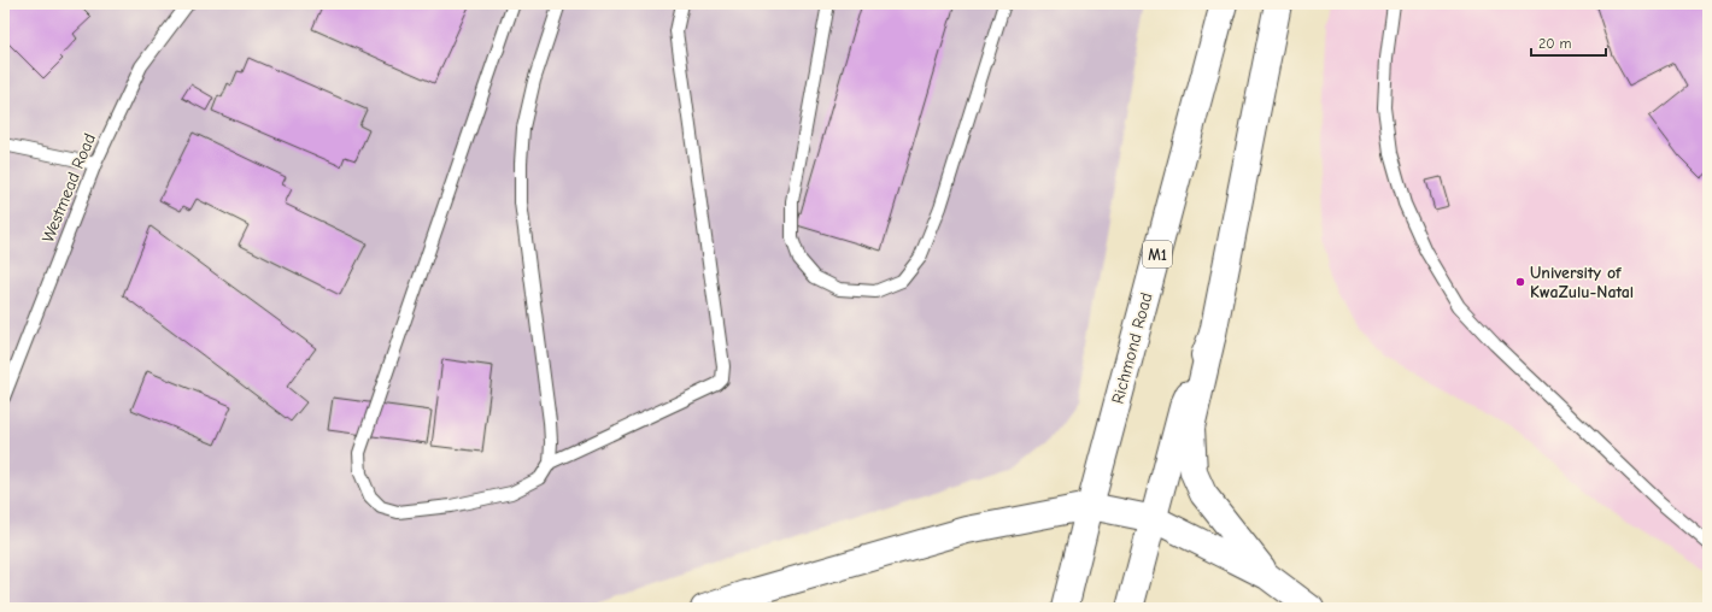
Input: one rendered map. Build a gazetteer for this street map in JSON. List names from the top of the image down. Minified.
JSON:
{"streets":{"highway":["M1","Richmond Road"],"lane":["Westmead Road"]},"places":["University of KwaZulu-Natal"],"scale_bar":"20 m"}
